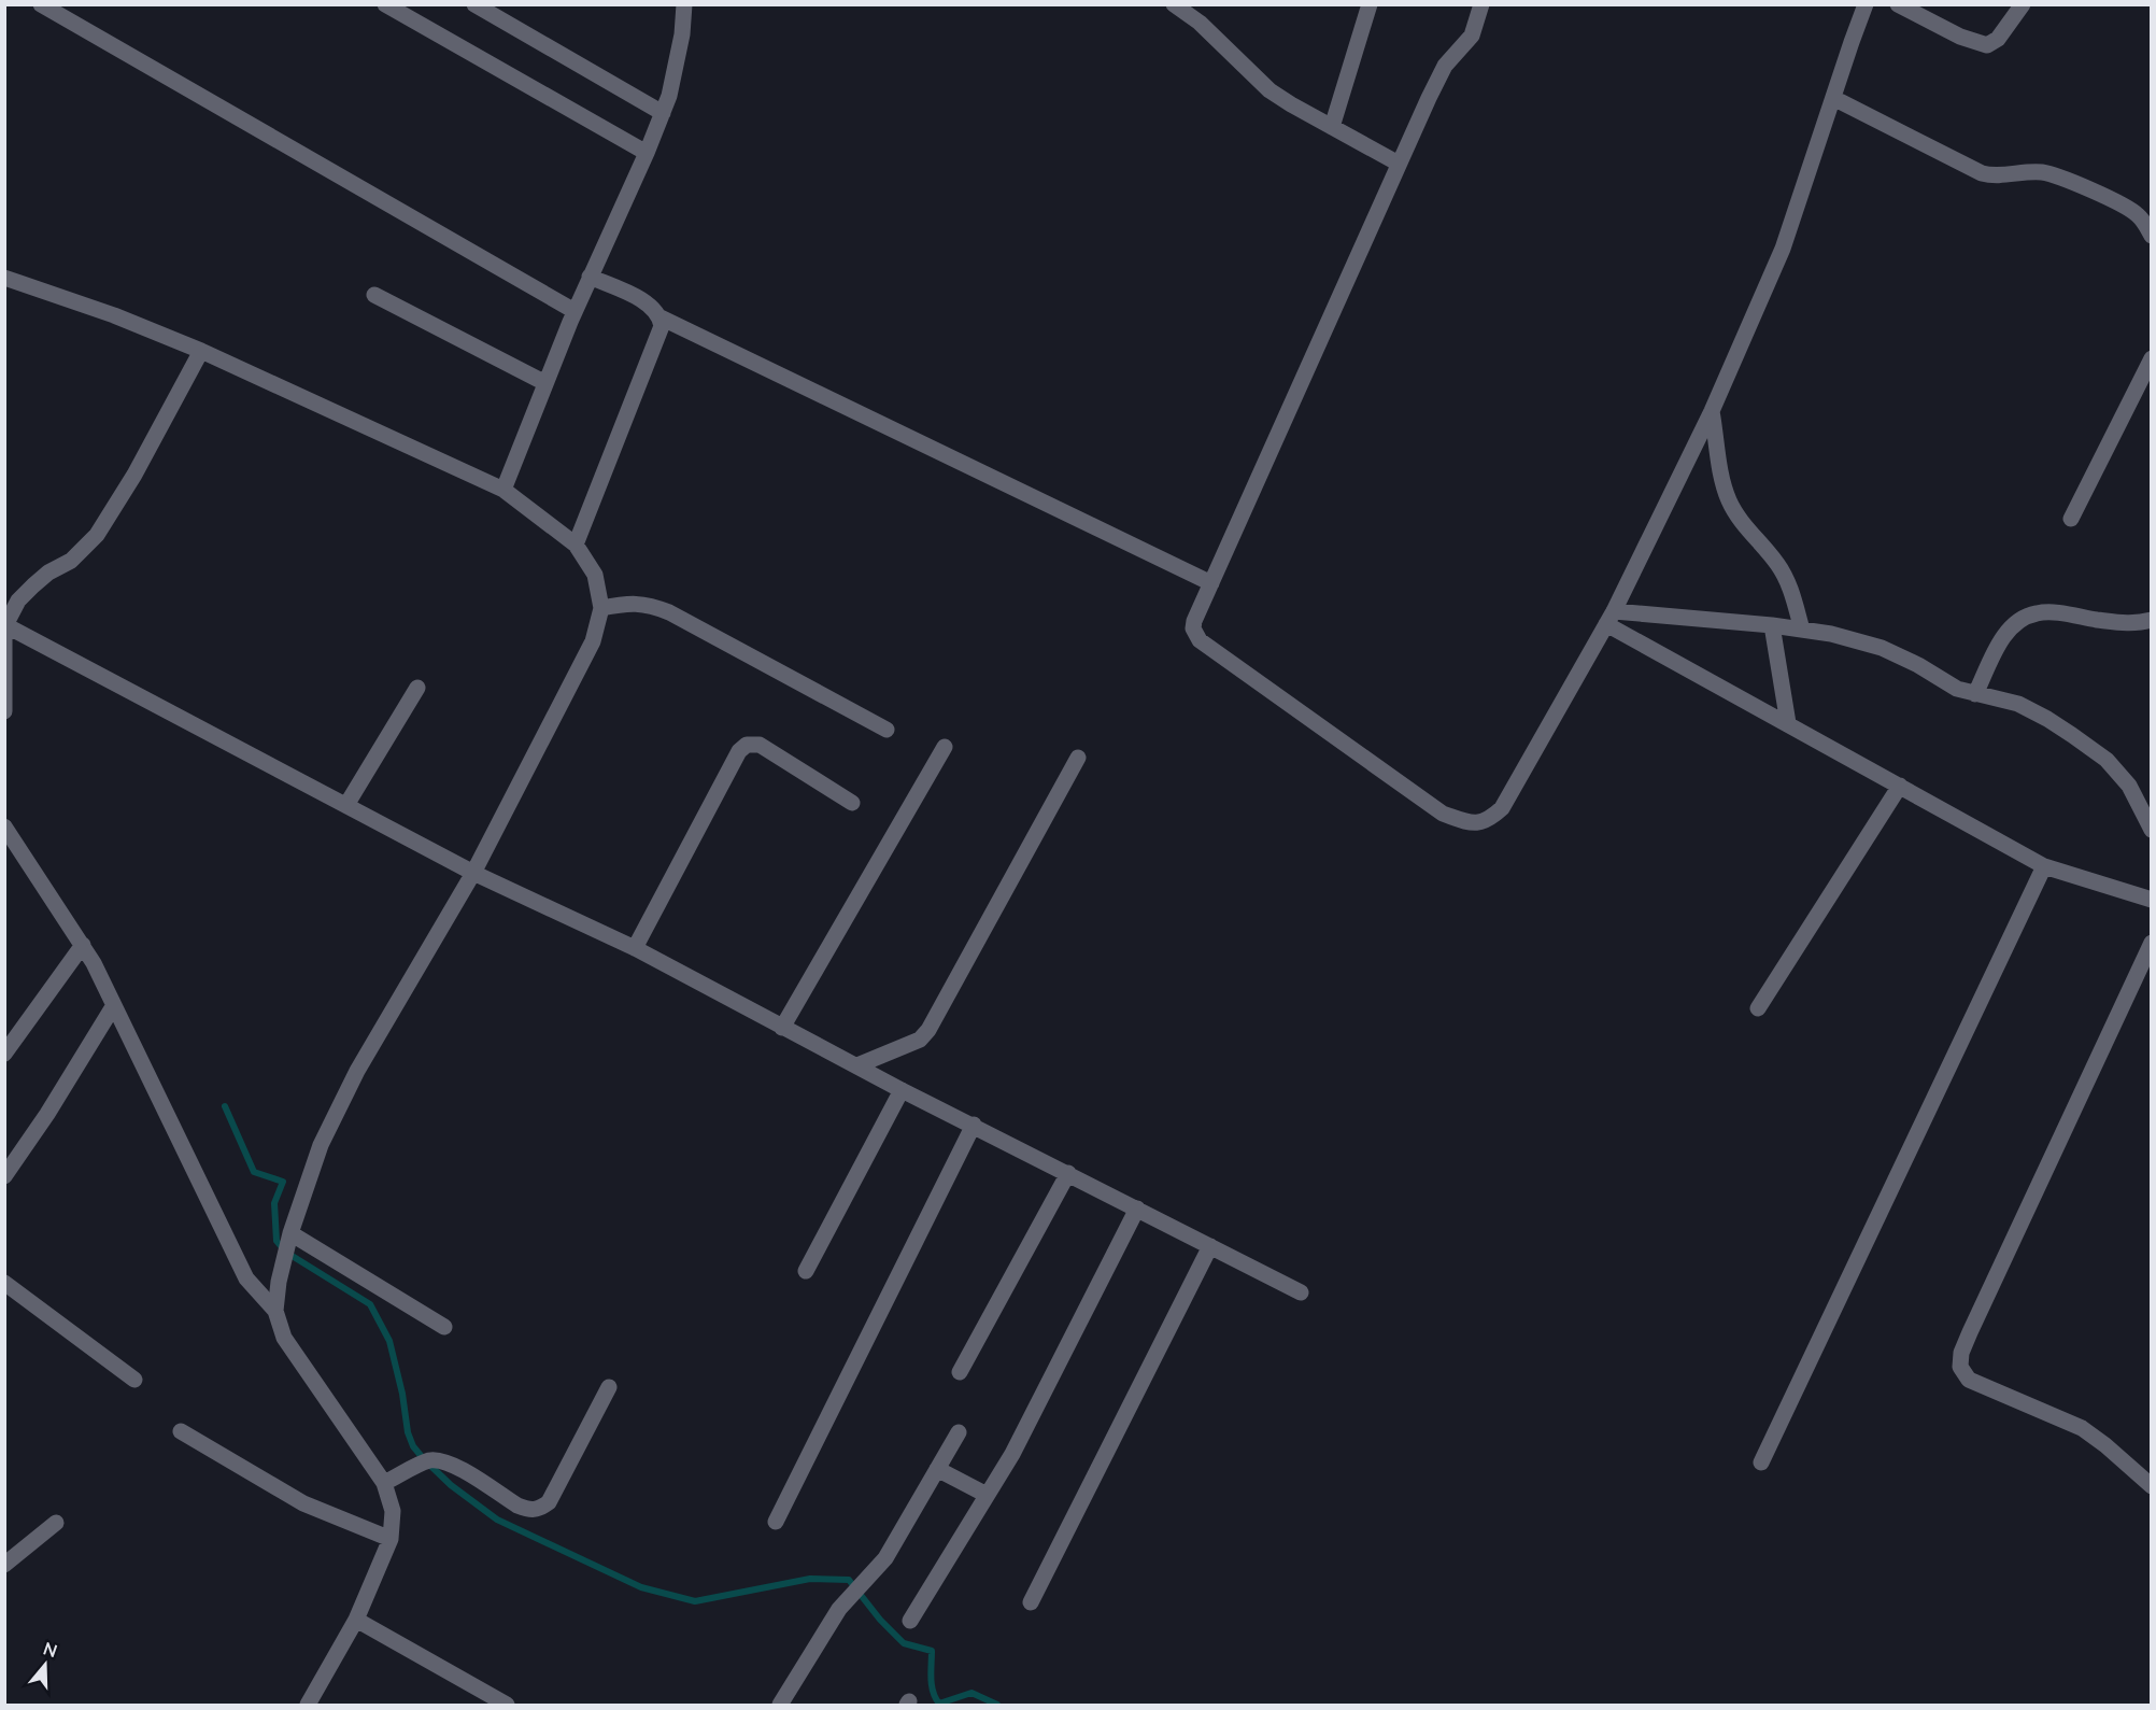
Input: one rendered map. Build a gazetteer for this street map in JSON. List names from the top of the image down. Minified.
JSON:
{"north":"top"}
